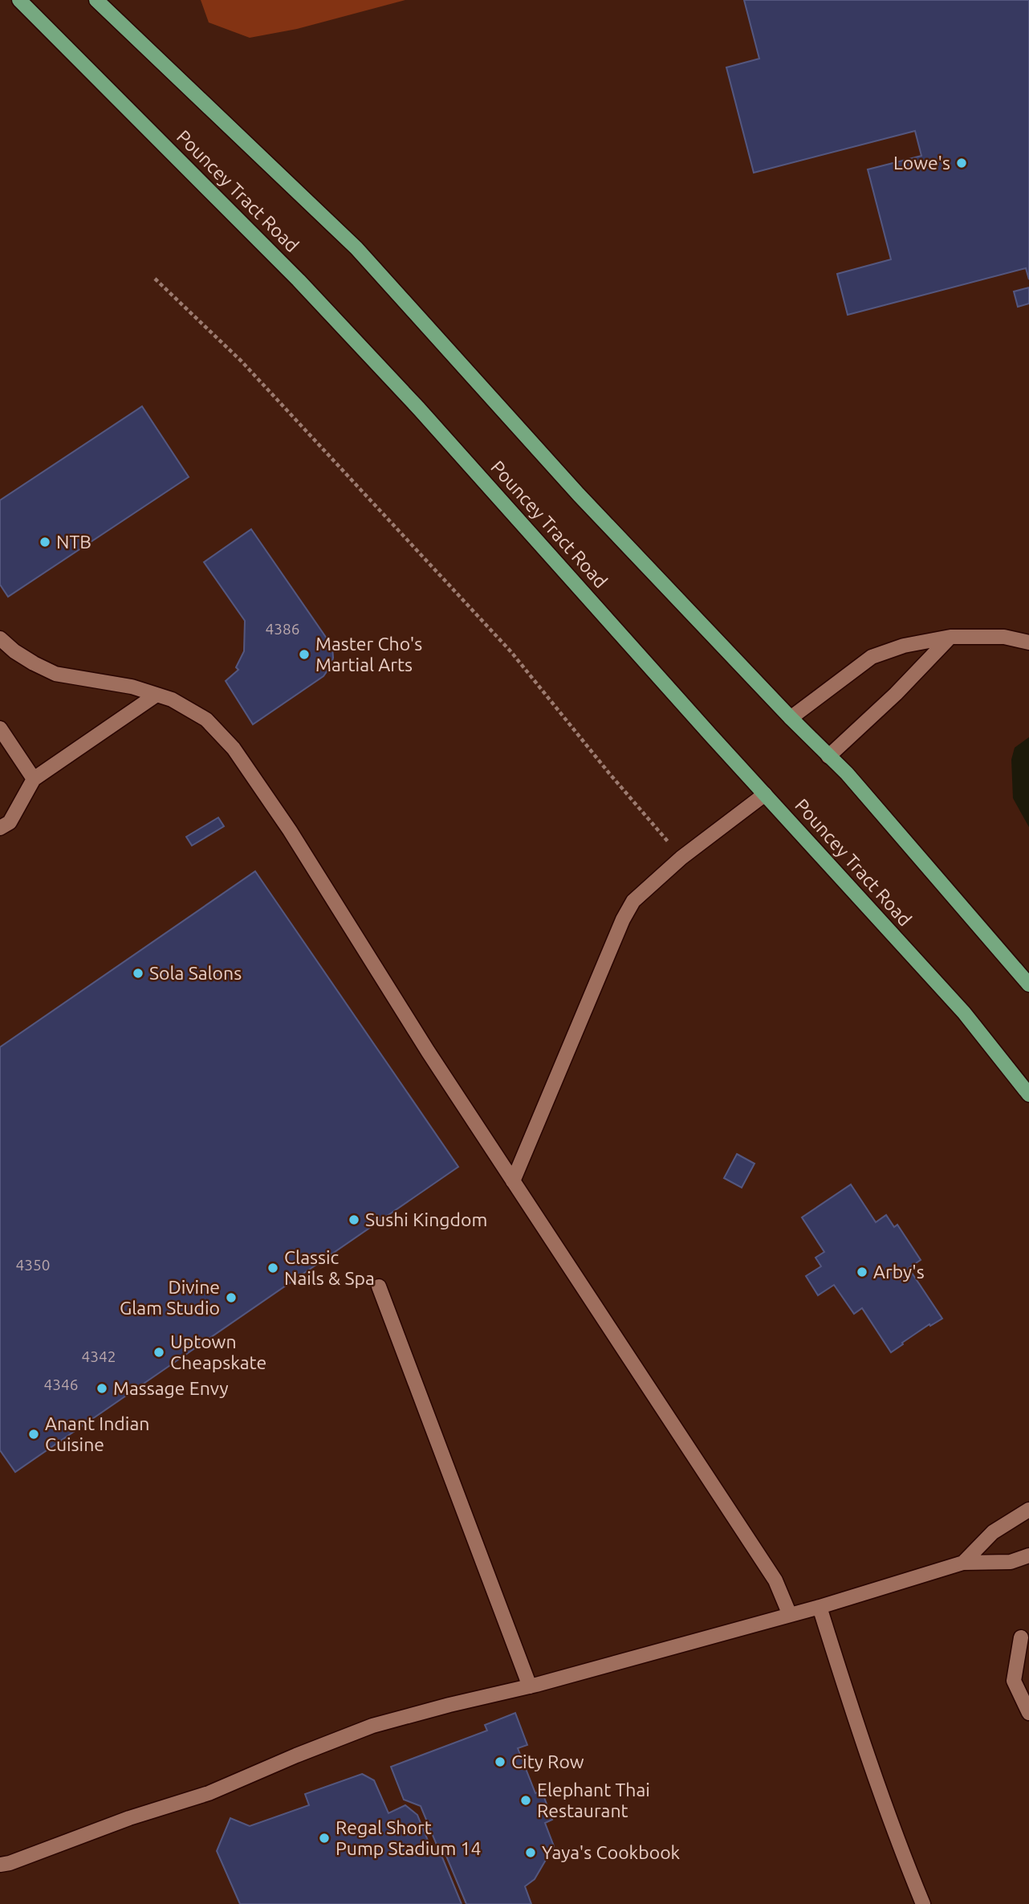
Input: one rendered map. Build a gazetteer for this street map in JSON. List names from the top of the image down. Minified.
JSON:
{"streets":{"main road":["Pouncey Tract Road"]},"places":["Lowe's","NTB","Master Cho's Martial Arts","Sola Salons","Sushi Kingdom","Classic Nails & Spa","Arby's","Divine Glam Studio","Uptown Cheapskate","Massage Envy","Anant Indian Cuisine","City Row","Elephant Thai Restaurant","Regal Short Pump Stadium 14","Yaya's Cookbook"],"house_numbers":["4386","4350","4342","4346"]}
